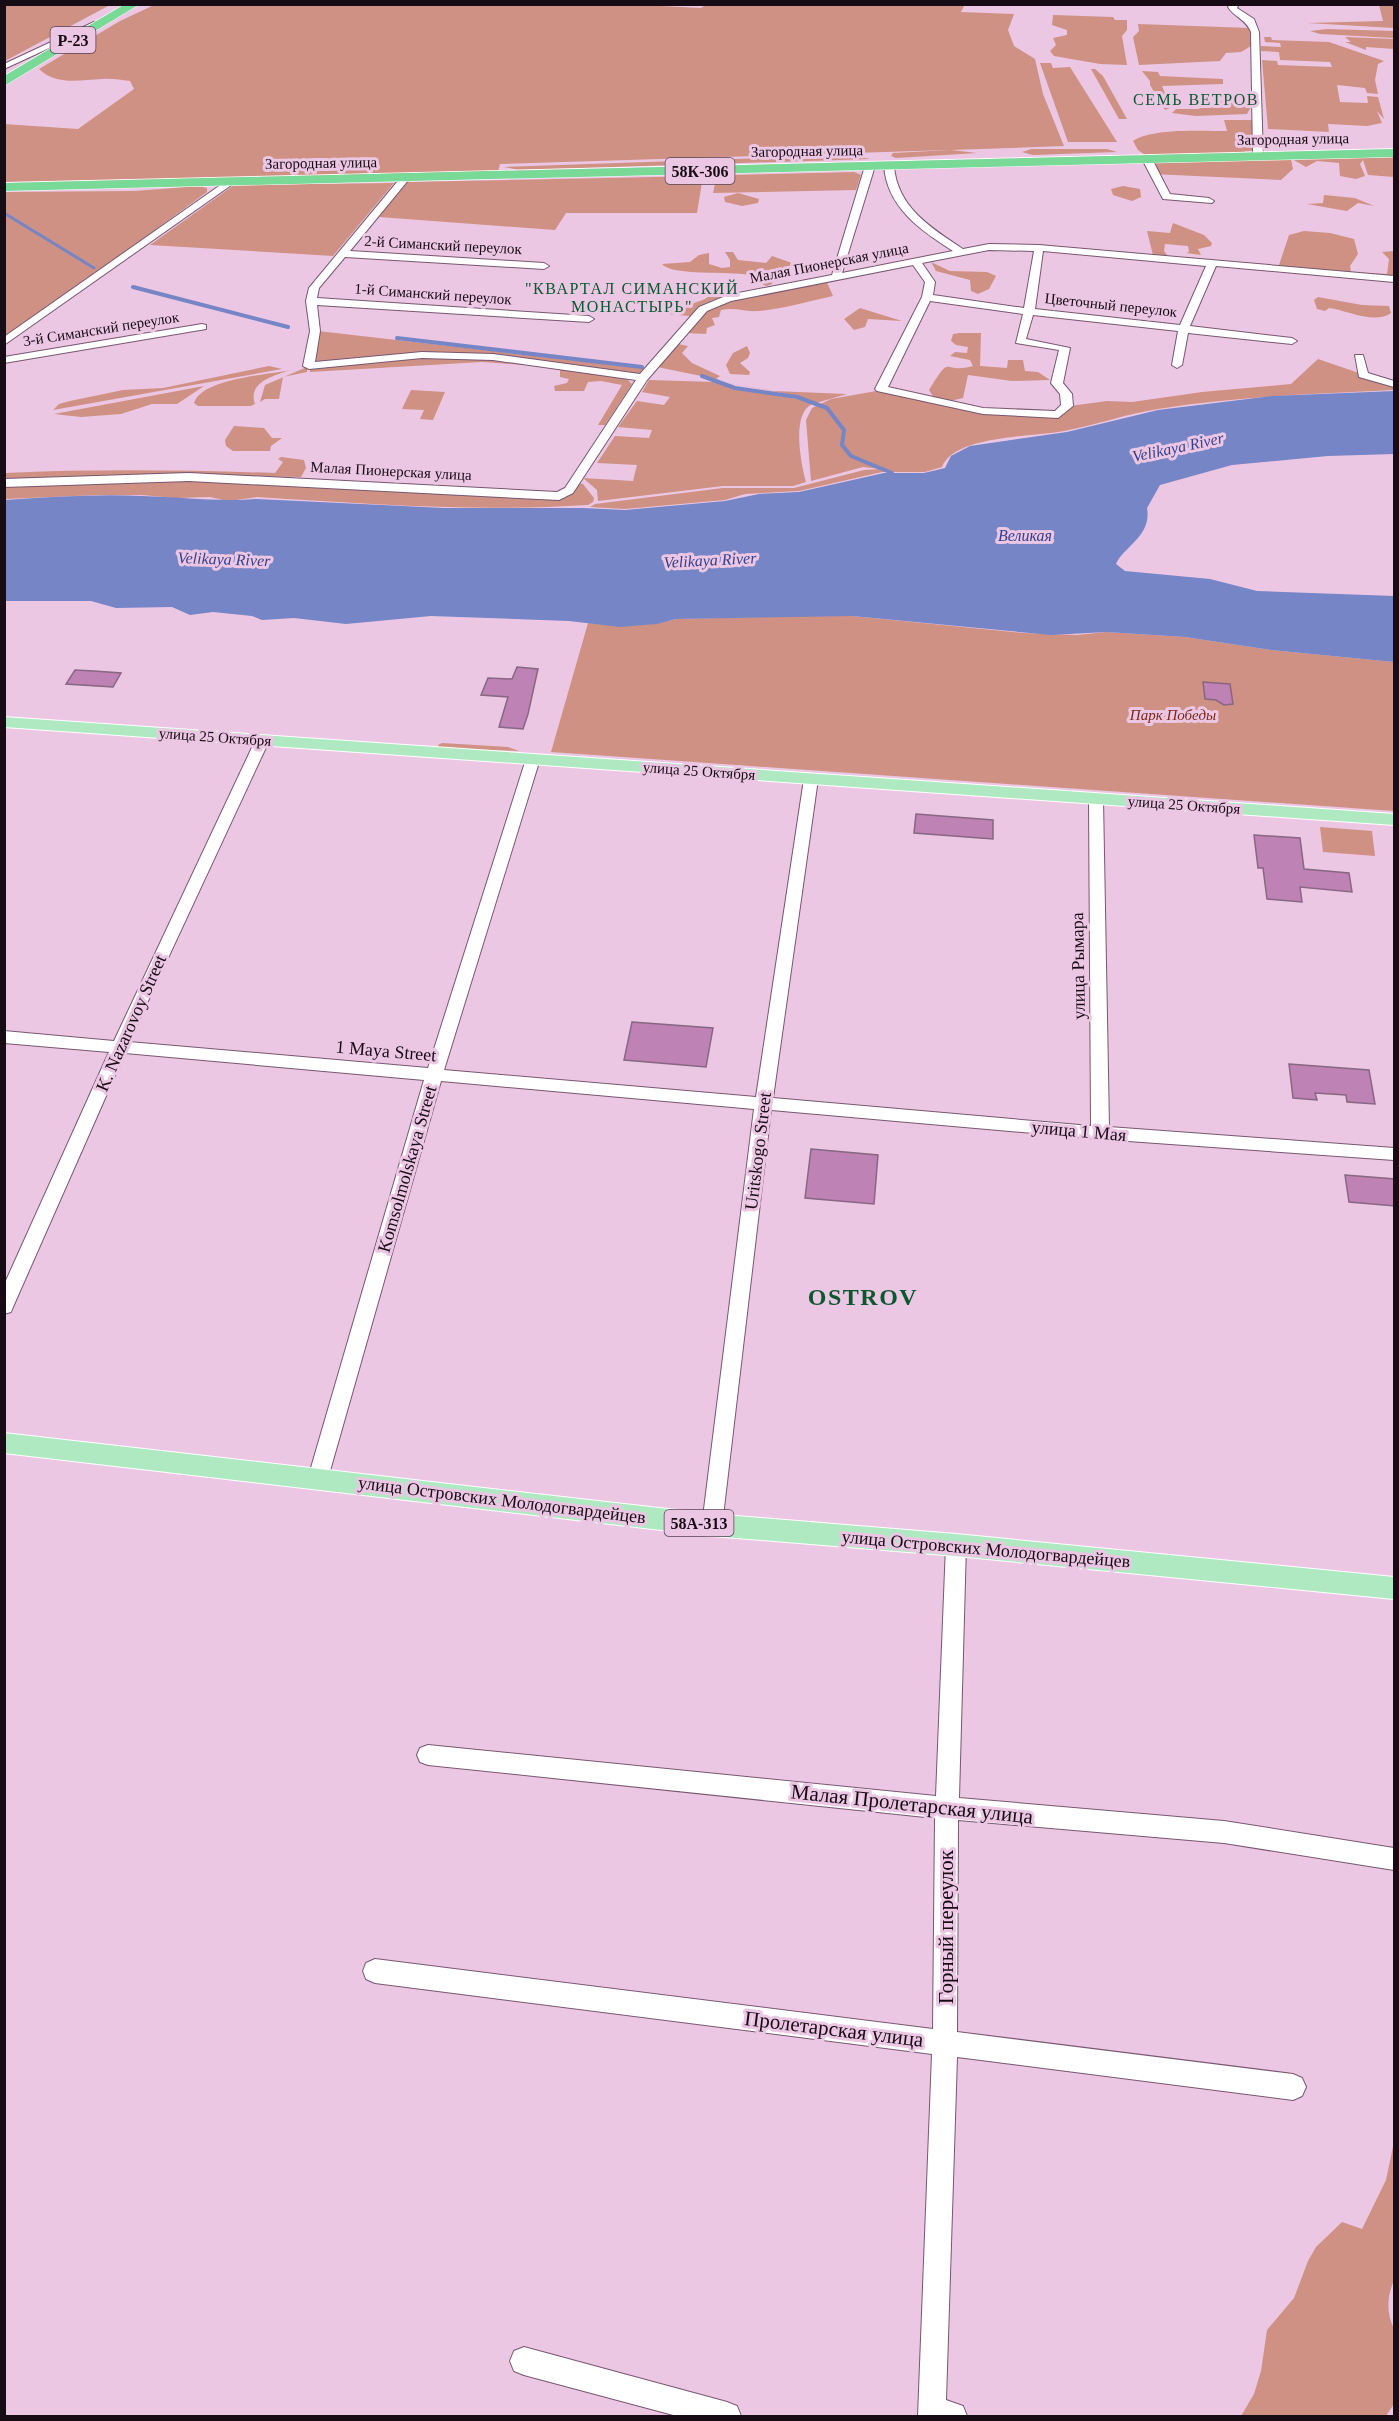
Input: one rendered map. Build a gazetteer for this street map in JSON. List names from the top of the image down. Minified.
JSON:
{"streets":{"highway":["Р-23","Загородная улица","58К-306"],"main road":["улица 25 Октября","улица Островских Молодогвардейцев","58А-313"],"street":["2-й Симанский переулок","Малая Пионерская улица","1-й Симанский переулок","Цветочный переулок","3-й Симанский переулок","улица Рымара","K. Nazarovoy Street","1 Maya Street","улица 1 Мая","Uritskogo Street","Komsolmolskaya Street","Малая Пролетарская улица","Горный переулок","Пролетарская улица"]},"crossings":[["улица 25 Октября","улица Рымара"],["улица 25 Октября","K. Nazarovoy Street"],["улица 25 Октября","Uritskogo Street"],["улица 25 Октября","Komsolmolskaya Street"],["улица Рымара","улица 1 Мая"],["K. Nazarovoy Street","1 Maya Street"],["1 Maya Street","улица 1 Мая"],["1 Maya Street","Uritskogo Street"],["1 Maya Street","Komsolmolskaya Street"],["улица 1 Мая","Uritskogo Street"],["Uritskogo Street","улица Островских Молодогвардейцев"],["Komsolmolskaya Street","улица Островских Молодогвардейцев"],["улица Островских Молодогвардейцев","Горный переулок"],["Малая Пролетарская улица","Горный переулок"],["Горный переулок","Пролетарская улица"]],"districts":["СЕМЬ ВЕТРОВ","\"КВАРТАЛ СИМАНСКИЙ МОНАСТЫРЬ\"","OSTROV"],"water":["Velikaya River","Великая"],"parks":["Парк Победы"]}
